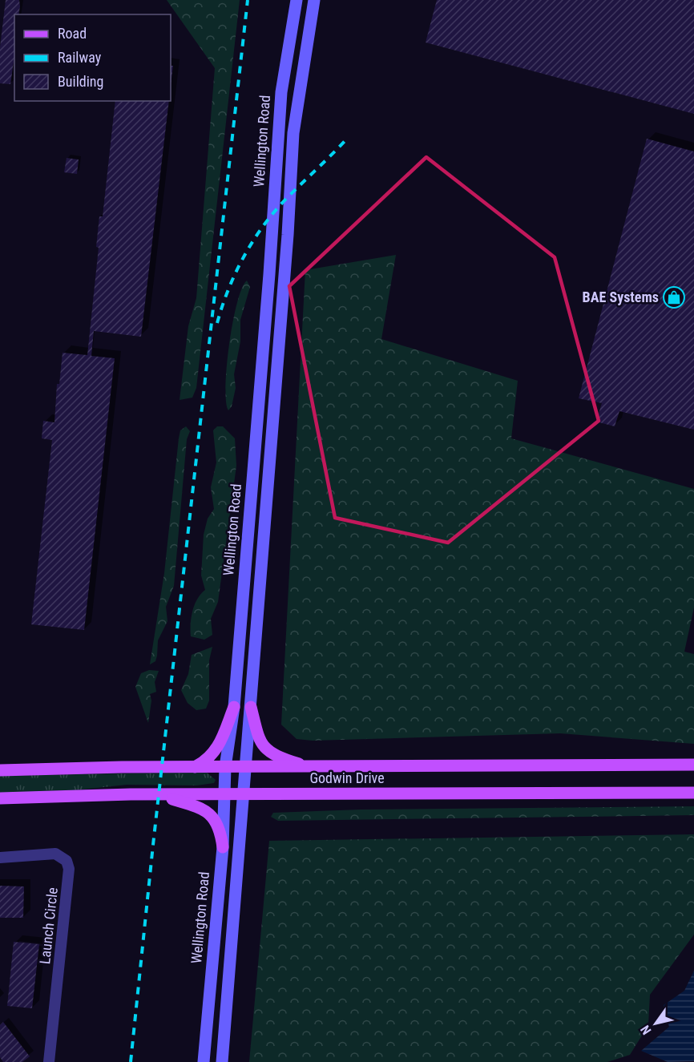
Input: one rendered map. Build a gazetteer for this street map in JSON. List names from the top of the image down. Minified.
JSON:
{"streets":{"main road":["Wellington Road","Godwin Drive"],"street":["Launch Circle"]},"crossings":[["Wellington Road","Godwin Drive"]],"places":{"shop":["BAE Systems"]},"legend":["Road","Railway","Building"],"north":"bottom left"}
